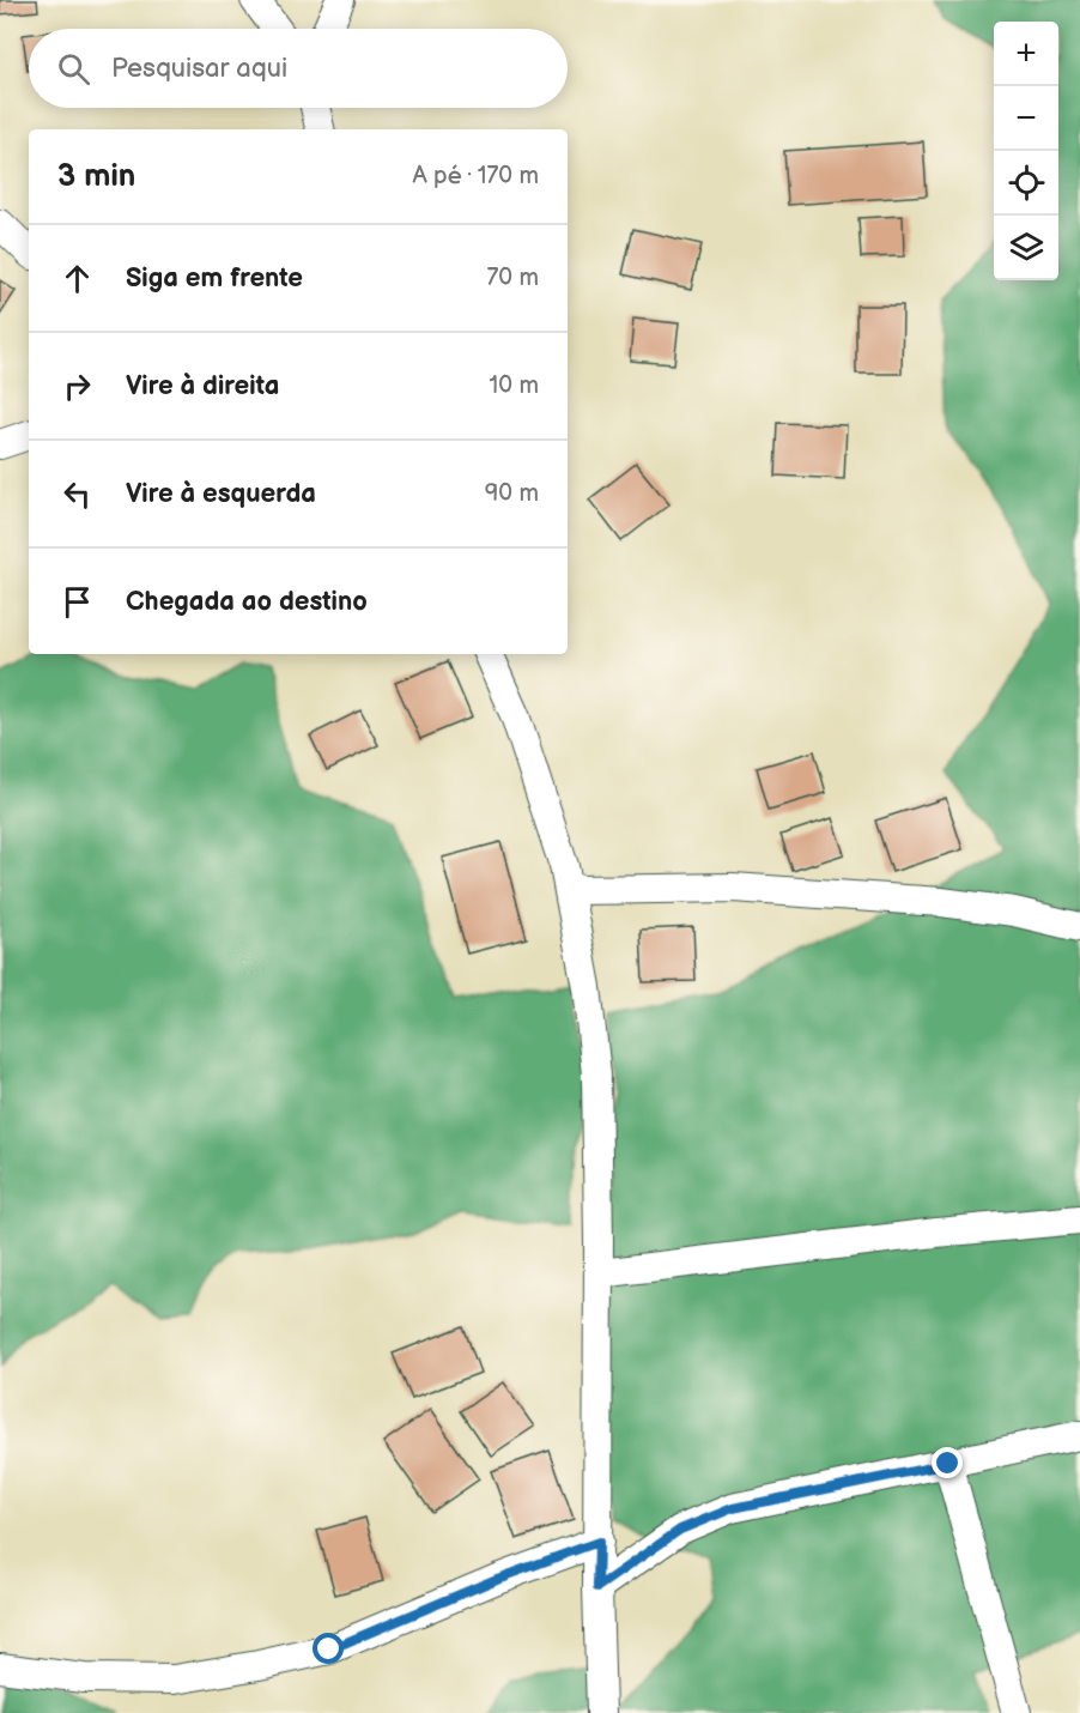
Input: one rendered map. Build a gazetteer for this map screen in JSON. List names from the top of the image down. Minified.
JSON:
{"page":{"map_buttons":["+","−"],"search":"Pesquisar aqui","heading":["3 min","A pé · 170 m"],"list":[["Siga em frente","70 m"],["Vire à direita","10 m"],["Vire à esquerda","90 m"],"Chegada ao destino"]}}
